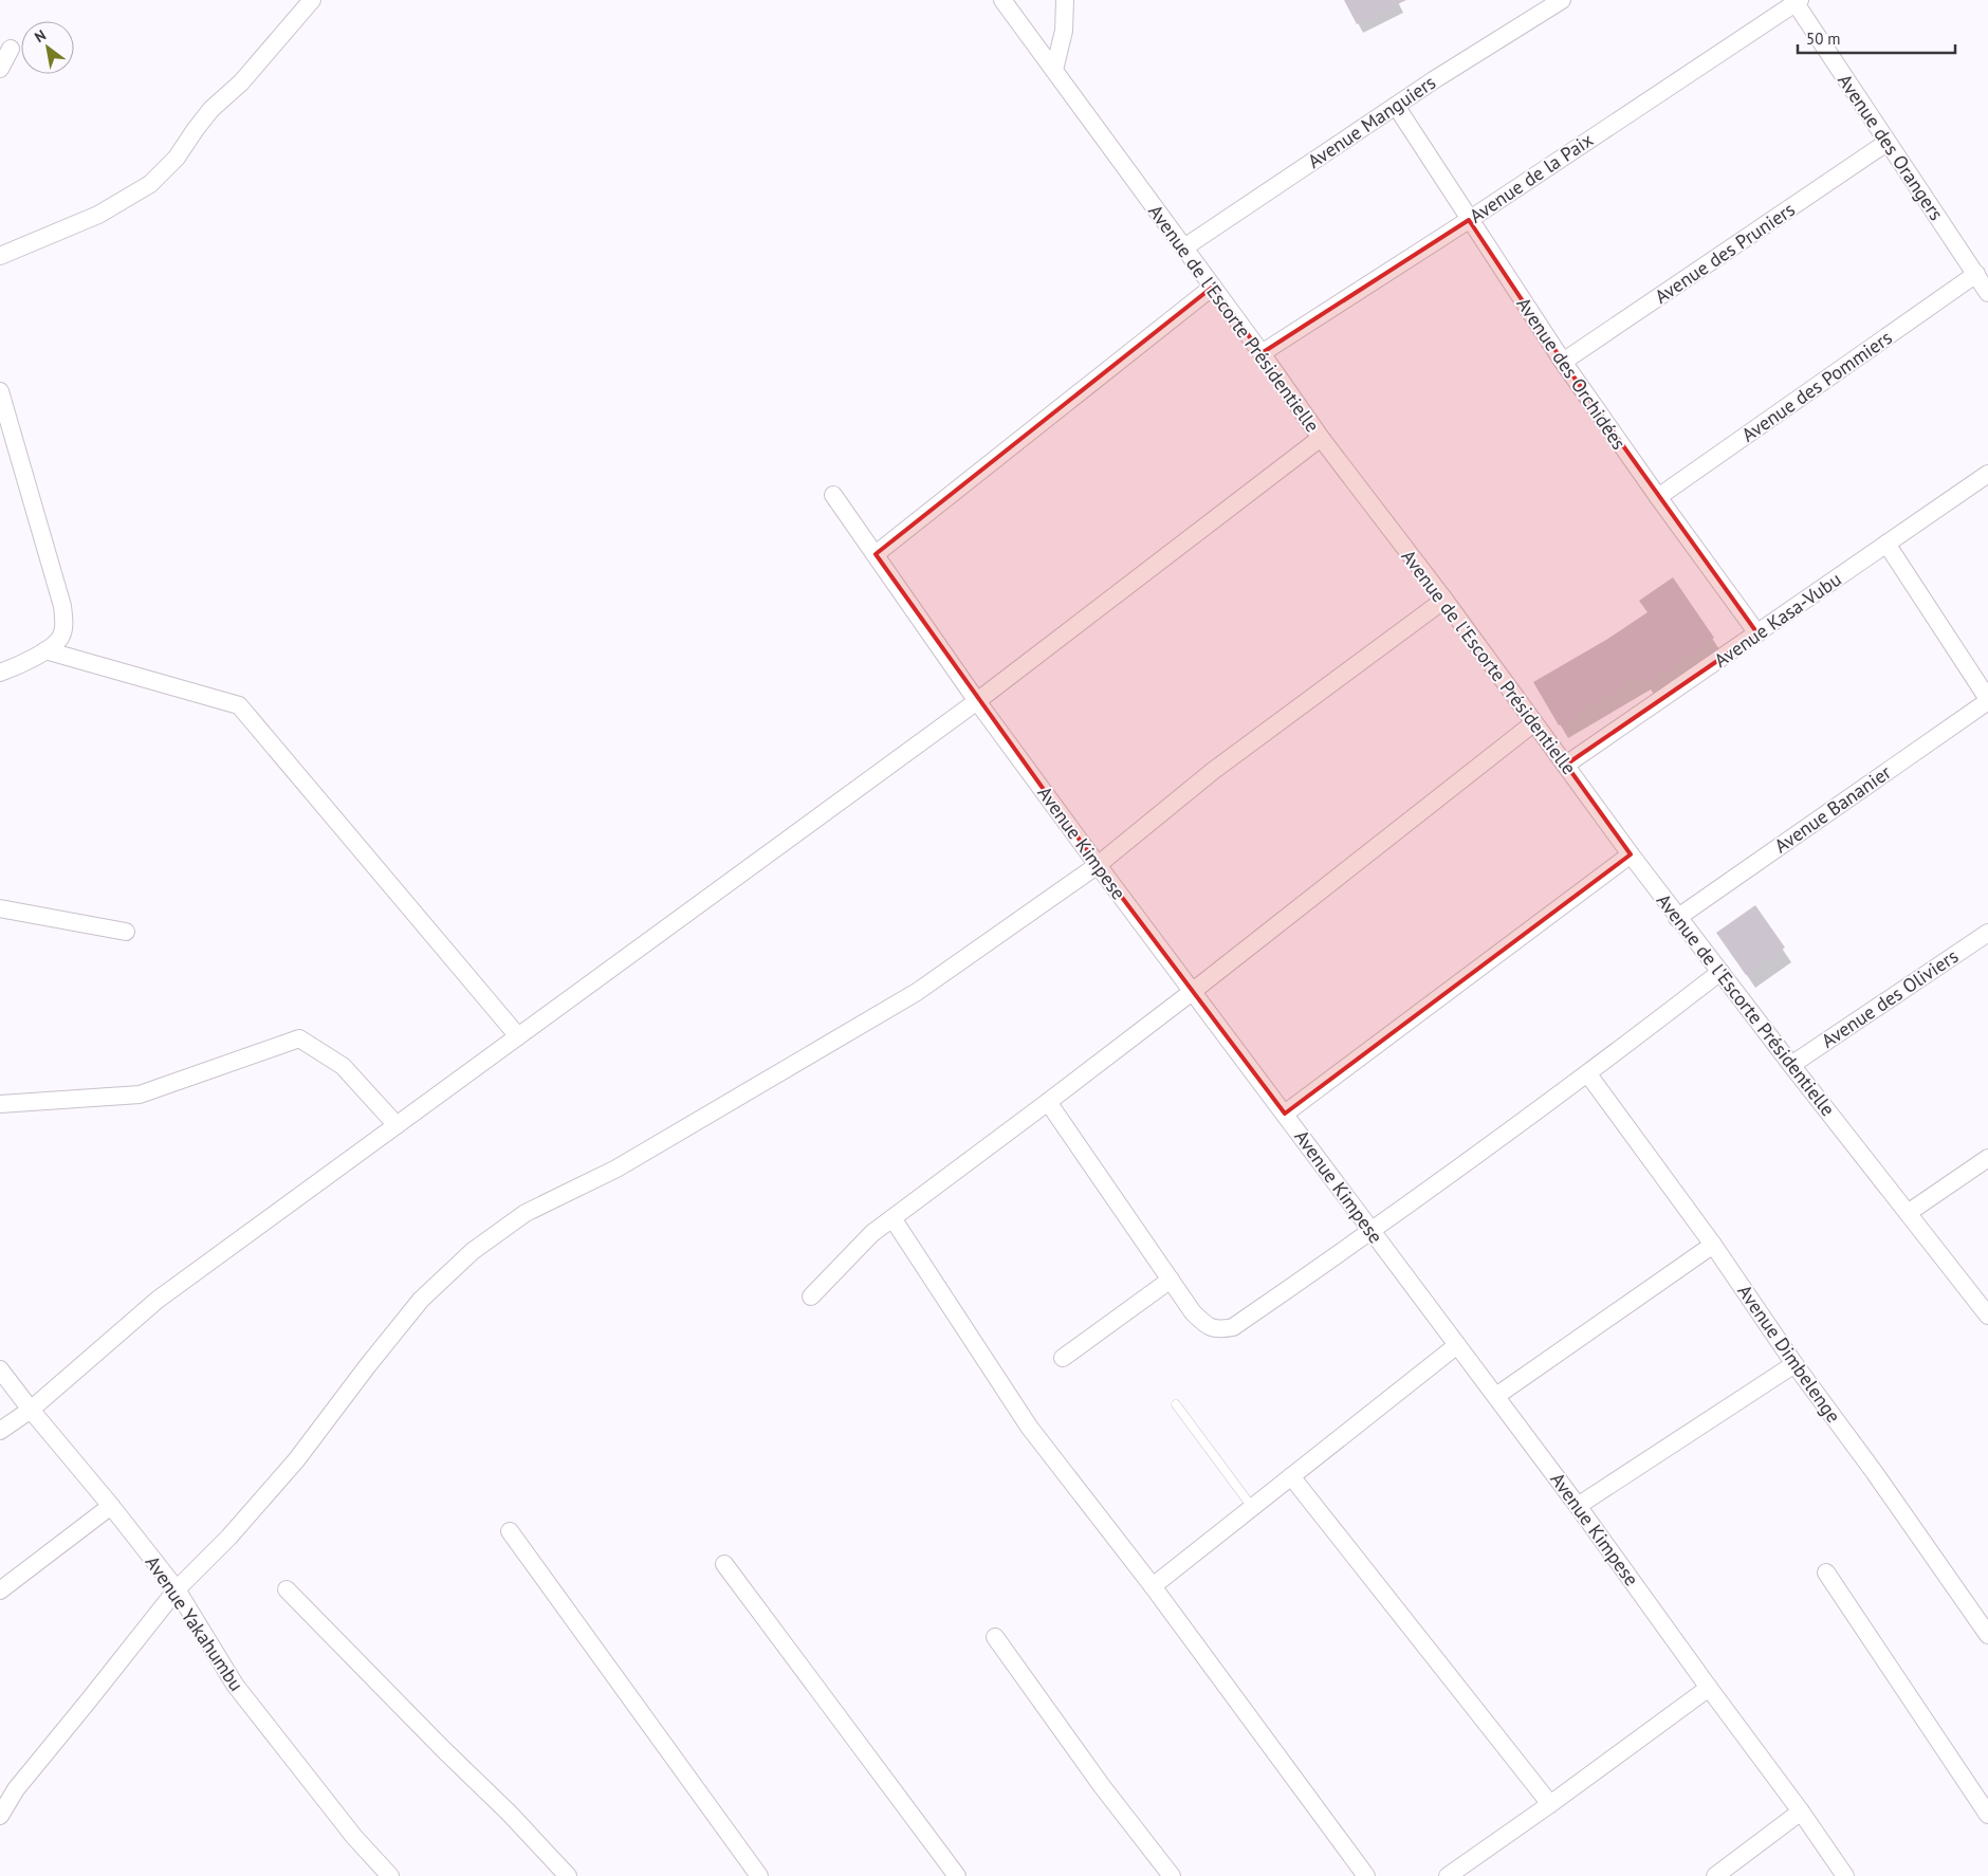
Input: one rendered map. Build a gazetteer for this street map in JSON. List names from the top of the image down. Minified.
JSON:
{"streets":{"street":["Avenue Manguiers","Avenue des Orangers","Avenue de la Paix","Avenue des Pruniers","Avenue de l'Escorte Présidentielle","Avenue des Orchidées","Avenue des Pommiers","Avenue Kasa-Vubu","Avenue Bananier","Avenue Kimpese","Avenue des Oliviers","Avenue Dimbelenge","Avenue Yakahumbu"]},"crossings":[["Avenue Manguiers","Avenue de l'Escorte Présidentielle"],["Avenue Manguiers","Avenue des Orchidées"],["Avenue des Orangers","Avenue de la Paix"],["Avenue des Orangers","Avenue des Pruniers"],["Avenue des Orangers","Avenue des Pommiers"],["Avenue de la Paix","Avenue de l'Escorte Présidentielle"],["Avenue de la Paix","Avenue des Orchidées"],["Avenue des Pruniers","Avenue des Orchidées"],["Avenue de l'Escorte Présidentielle","Avenue Kasa-Vubu"],["Avenue de l'Escorte Présidentielle","Avenue Bananier"],["Avenue de l'Escorte Présidentielle","Avenue des Oliviers"],["Avenue des Orchidées","Avenue des Pommiers"],["Avenue des Orchidées","Avenue Kasa-Vubu"]],"scale_bar":"50 m","north":"top left"}
